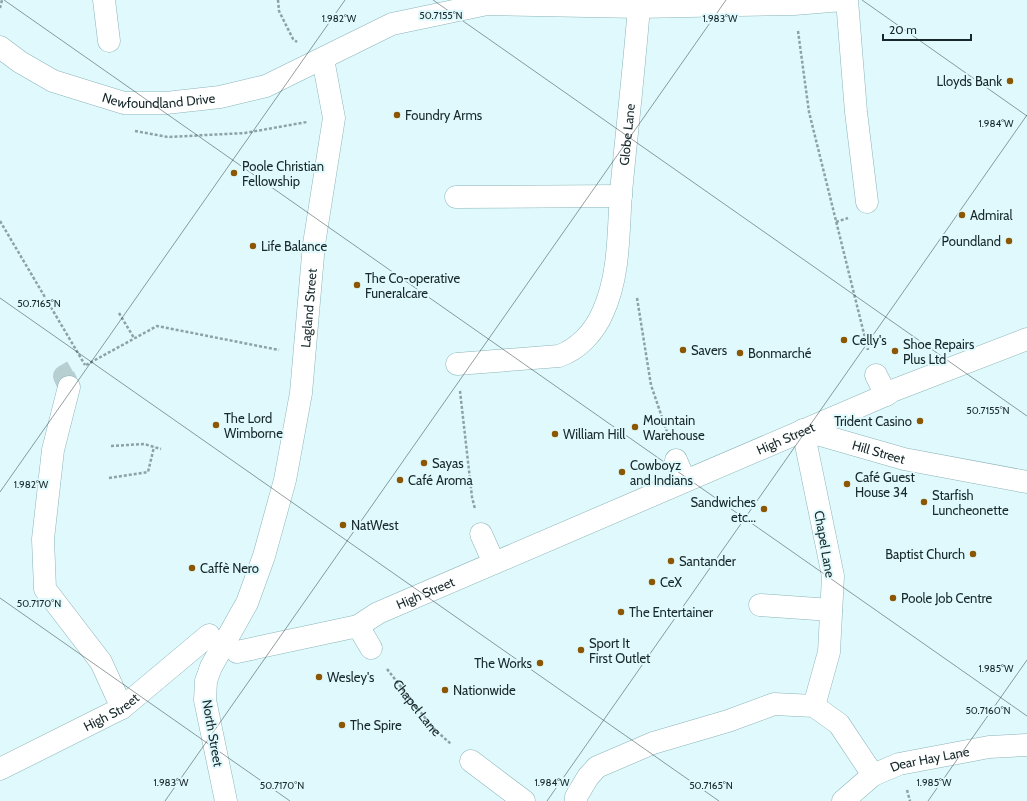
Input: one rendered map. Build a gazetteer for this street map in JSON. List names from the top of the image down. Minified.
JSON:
{"streets":{"street":["Newfoundland Drive","Globe Lane","Lagland Street","High Street","Hill Street","Chapel Lane","North Street","Dear Hay Lane"]},"crossings":[["Newfoundland Drive","Lagland Street"],["Lagland Street","High Street"],["Lagland Street","North Street"],["High Street","Hill Street"],["High Street","Chapel Lane"],["High Street","North Street"],["Hill Street","Chapel Lane"]],"places":["Lloyds Bank","Foundry Arms","Poole Christian Fellowship","Admiral","Poundland","Life Balance","The Co-operative Funeralcare","Celly's","Savers","Shoe Repairs Plus Ltd","Bonmarché","Trident Casino","The Lord Wimborne","Mountain Warehouse","William Hill","Sayas","Cowboyz and Indians","Café Aroma","Café Guest House 34","Starfish Luncheonette","Sandwiches etc...","NatWest","Baptist Church","Santander","Caffè Nero","CeX","Poole Job Centre","The Entertainer","Sport It First Outlet","The Works","Wesley's","Nationwide","The Spire"],"scale_bar":"20 m","coordinates":["50.7155°N","1.982°W","1.983°W","1.984°W","50.7165°N","50.7170°N","1.985°W","50.7160°N"]}
